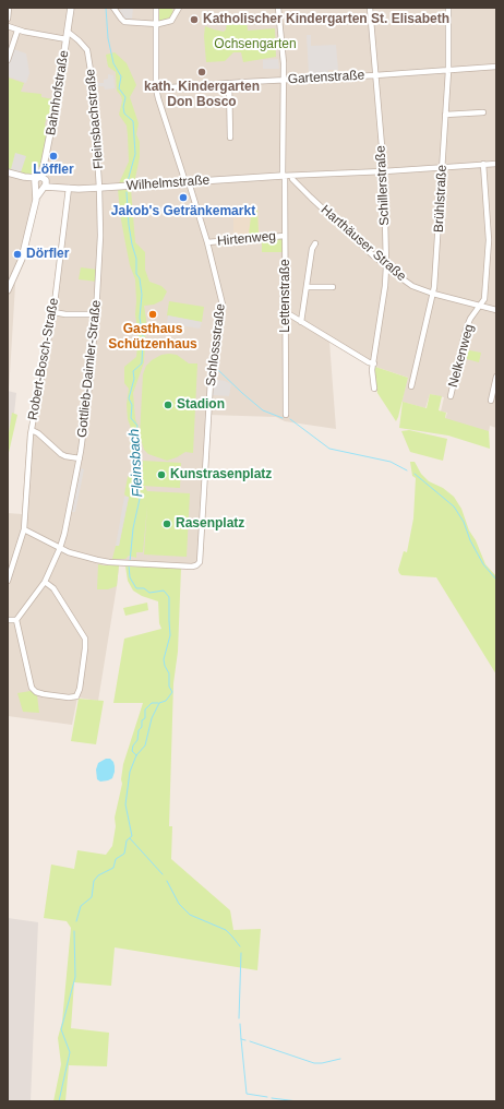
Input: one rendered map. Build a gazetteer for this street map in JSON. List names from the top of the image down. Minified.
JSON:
{"streets":{"street":["Gartenstraße","Bahnhofstraße","Fleinsbachstraße","Wilhelmstraße","Schillerstraße","Brühlstraße","Hirtenweg","Harthäuser Straße","Lettenstraße","Schlossstraße","Nelkenweg","Robert-Bosch-Straße","Gottlieb-Daimler-Straße"]},"crossings":[["Gartenstraße","Schillerstraße"],["Gartenstraße","Brühlstraße"],["Gartenstraße","Lettenstraße"],["Gartenstraße","Schlossstraße"],["Bahnhofstraße","Fleinsbachstraße"],["Bahnhofstraße","Wilhelmstraße"],["Fleinsbachstraße","Wilhelmstraße"],["Fleinsbachstraße","Gottlieb-Daimler-Straße"],["Wilhelmstraße","Lettenstraße"],["Wilhelmstraße","Schlossstraße"],["Wilhelmstraße","Robert-Bosch-Straße"],["Wilhelmstraße","Gottlieb-Daimler-Straße"],["Schillerstraße","Harthäuser Straße"],["Brühlstraße","Harthäuser Straße"],["Hirtenweg","Lettenstraße"],["Hirtenweg","Schlossstraße"],["Harthäuser Straße","Nelkenweg"],["Schlossstraße","Gottlieb-Daimler-Straße"]],"water":["Fleinsbach"],"parks":["Ochsengarten"],"places":["Katholischer Kindergarten St. Elisabeth","kath. Kindergarten Don Bosco","Löffler","Jakob's Getränkemarkt","Dörfler","Gasthaus Schützenhaus","Stadion","Kunstrasenplatz","Rasenplatz"]}
